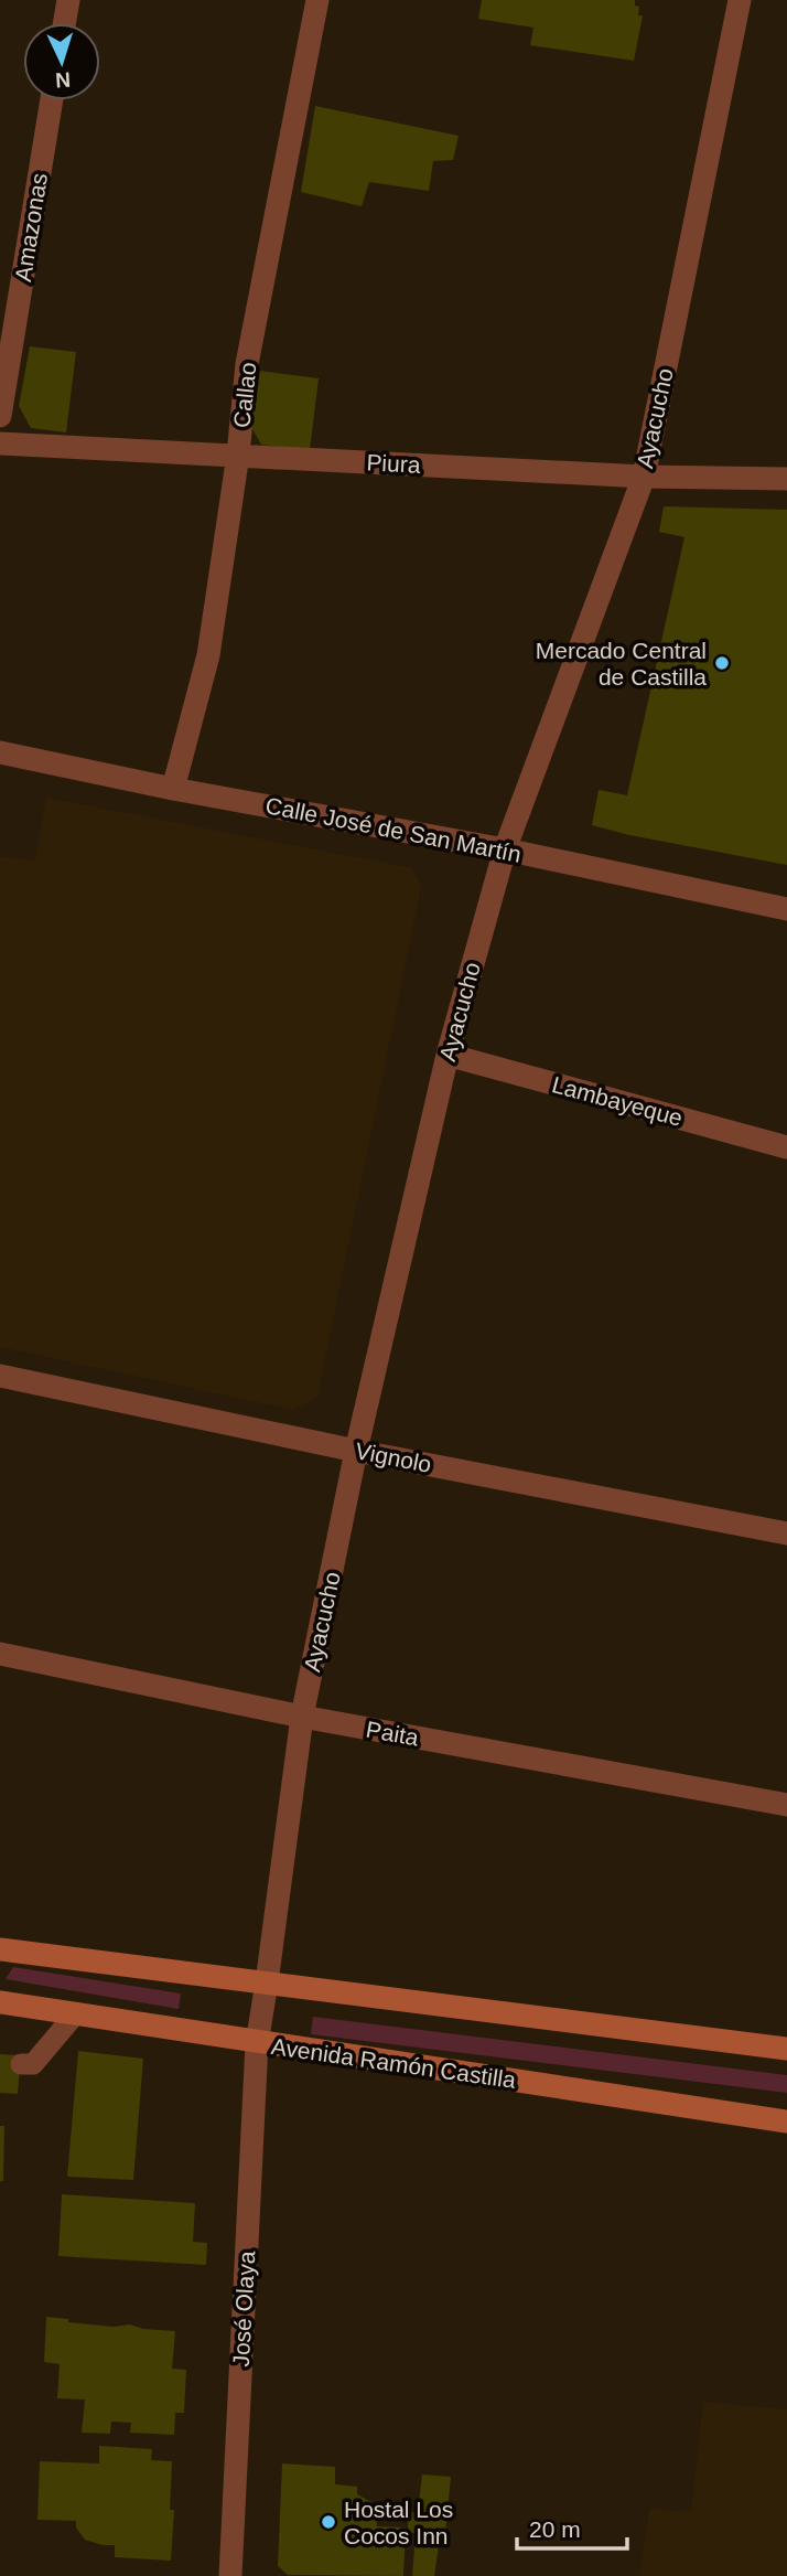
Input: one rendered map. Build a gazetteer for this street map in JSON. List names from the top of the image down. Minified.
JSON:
{"streets":{"main road":["Avenida Ramón Castilla"],"street":["Amazonas","Callao","Ayacucho","Piura","Calle José de San Martín","Lambayeque","Vignolo","Paita","José Olaya"]},"crossings":[["Callao","Piura"],["Callao","Calle José de San Martín"],["Ayacucho","Piura"],["Ayacucho","Calle José de San Martín"],["Ayacucho","Lambayeque"],["Ayacucho","Vignolo"],["Ayacucho","Paita"],["Ayacucho","Avenida Ramón Castilla"],["Ayacucho","José Olaya"],["Avenida Ramón Castilla","José Olaya"]],"places":["Mercado Central de Castilla","Hostal Los Cocos Inn"],"scale_bar":"20 m","north":"bottom"}
